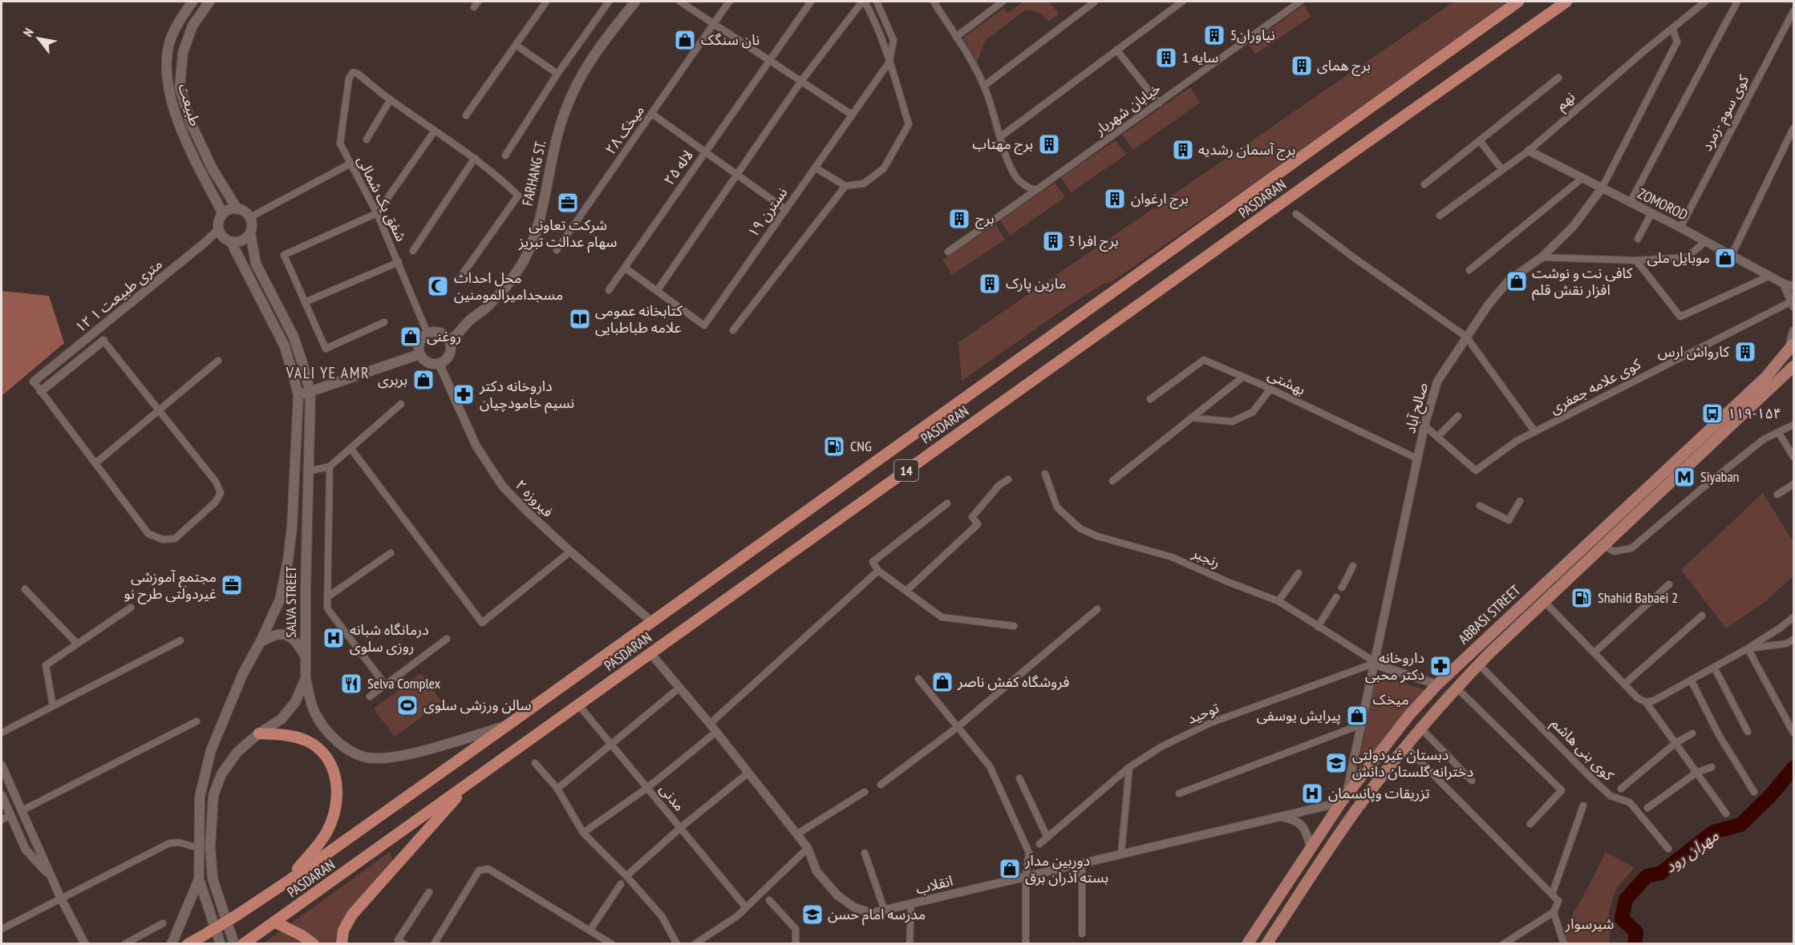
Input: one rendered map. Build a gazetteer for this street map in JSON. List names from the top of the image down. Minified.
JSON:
{"streets":{"highway":["PASDARAN","14"],"main road":["طبیعت","FARHANG ST.","SALVA STREET","ABBASI STREET"],"street":["نهم","خیابان شهریار","کوی سوم -زمرد","میخک ۲۸","لاله ۲۵","شفق یک شمالی","ZOMOROD","نسترن ۱۹","۱۲ متری طبیعت ۱","بهشتی","کوی علامه جعفری","صالح آباد","فیروزه ٢","رنجبر","توحید","کوی بنی هاشم","مدنی","انقلاب"]},"crossings":[["نهم","ZOMOROD"],["طبیعت","۱۲ متری طبیعت ۱"],["طبیعت","SALVA STREET"],["کوی سوم -زمرد","ZOMOROD"],["FARHANG ST.","شفق یک شمالی"],["FARHANG ST.","فیروزه ٢"],["شفق یک شمالی","فیروزه ٢"],["PASDARAN","فیروزه ٢"],["PASDARAN","مدنی"],["PASDARAN","انقلاب"],["ZOMOROD","صالح آباد"],["۱۲ متری طبیعت ۱","SALVA STREET"],["بهشتی","صالح آباد"],["کوی علامه جعفری","صالح آباد"],["صالح آباد","رنجبر"],["صالح آباد","ABBASI STREET"],["صالح آباد","توحید"],["صالح آباد","انقلاب"],["رنجبر","توحید"],["ABBASI STREET","کوی بنی هاشم"],["ABBASI STREET","انقلاب"]],"districts":["VALI YE AMR"],"water":["مهران رود"],"parks":["میخک","شیرسوار"],"places":{"building":["نیاوران5","سایه 1","برج همای","برج مهتاب","برج آسمان رشدیه","برج ارغوان","برج","برج افرا 3","مارین پارک","کارواش ارس"],"shop":["نان سنگک","موبایل ملی","کافی نت و نوشت افزار نقش قلم","روغنی","بربری","فروشگاه کفش ناصر","پیرایش یوسفی","دوربین مدار بسته آذران برق"],"office":["شرکت تعاونی سهام عدالت تبریز","مجتمع آموزشی غیردولتی طرح نو"],"mosque":["محل احداث مسجدامیرالمومنین"],"library":["کتابخانه عمومی علامه طباطبایی"],"pharmacy":["داروخانه دکتر نسیم خامودچیان","داروخانه دکتر محبی"],"bus stop":["۱۱۹-۱۵۴"],"fuel station":["CNG","Shahid Babaei 2"],"metro station":["Siyaban"],"hospital":["درمانگاه شبانه روزی سلوی","تزریقات وپانسمان"],"restaurant":["Selva Complex"],"sports":["سالن ورزشی سلوی"],"school or university":["دبستان غیردولتی دخترانه گلستان دانش","مدرسه امام حسن"]},"north":"top left"}
